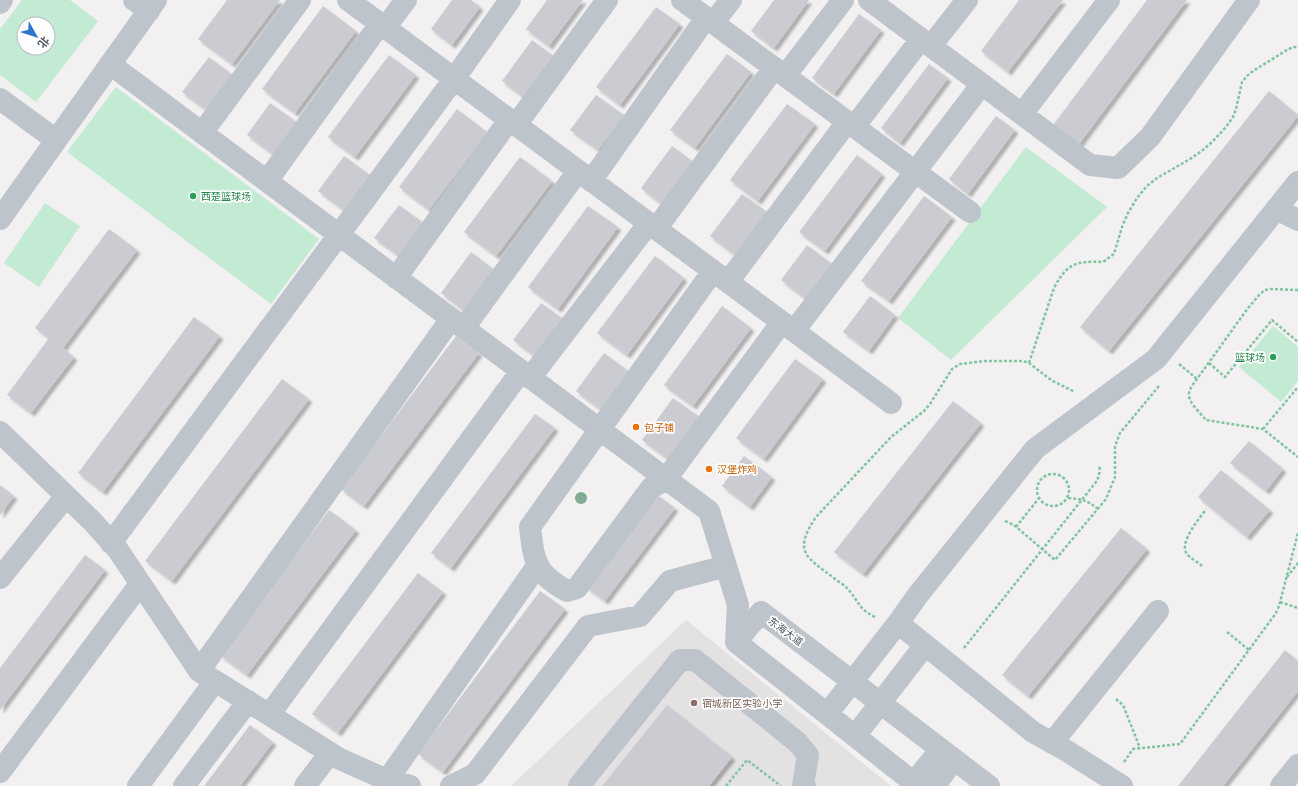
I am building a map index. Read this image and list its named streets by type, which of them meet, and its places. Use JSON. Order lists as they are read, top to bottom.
{
  "streets": {
    "street": ["东海大道"]
  },
  "places": [
    "西楚篮球场",
    "篮球场",
    "包子铺",
    "汉堡炸鸡",
    "宿城新区实验小学"
  ],
  "north": "bottom right"
}
